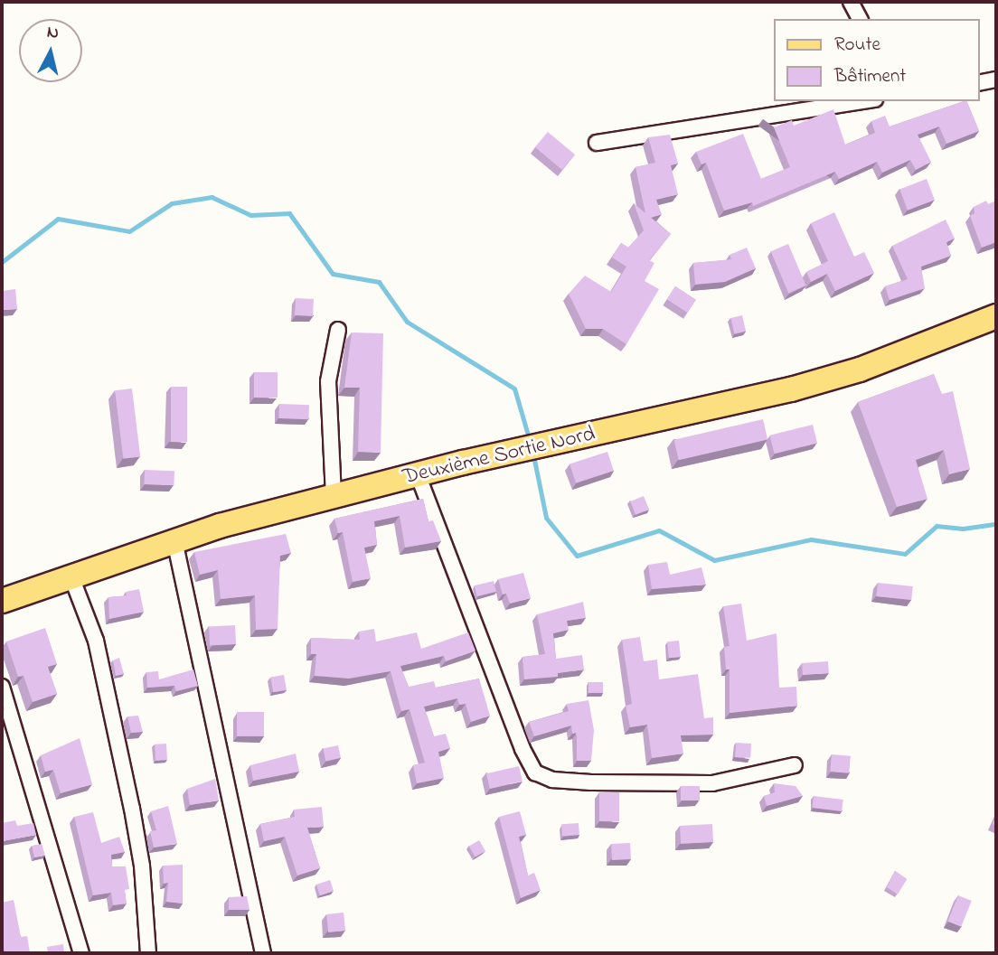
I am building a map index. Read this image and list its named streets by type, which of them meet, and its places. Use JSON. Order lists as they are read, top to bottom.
{
  "streets": {
    "main road": ["Deuxième Sortie Nord"]
  },
  "legend": ["Route", "Bâtiment"],
  "north": "top"
}
